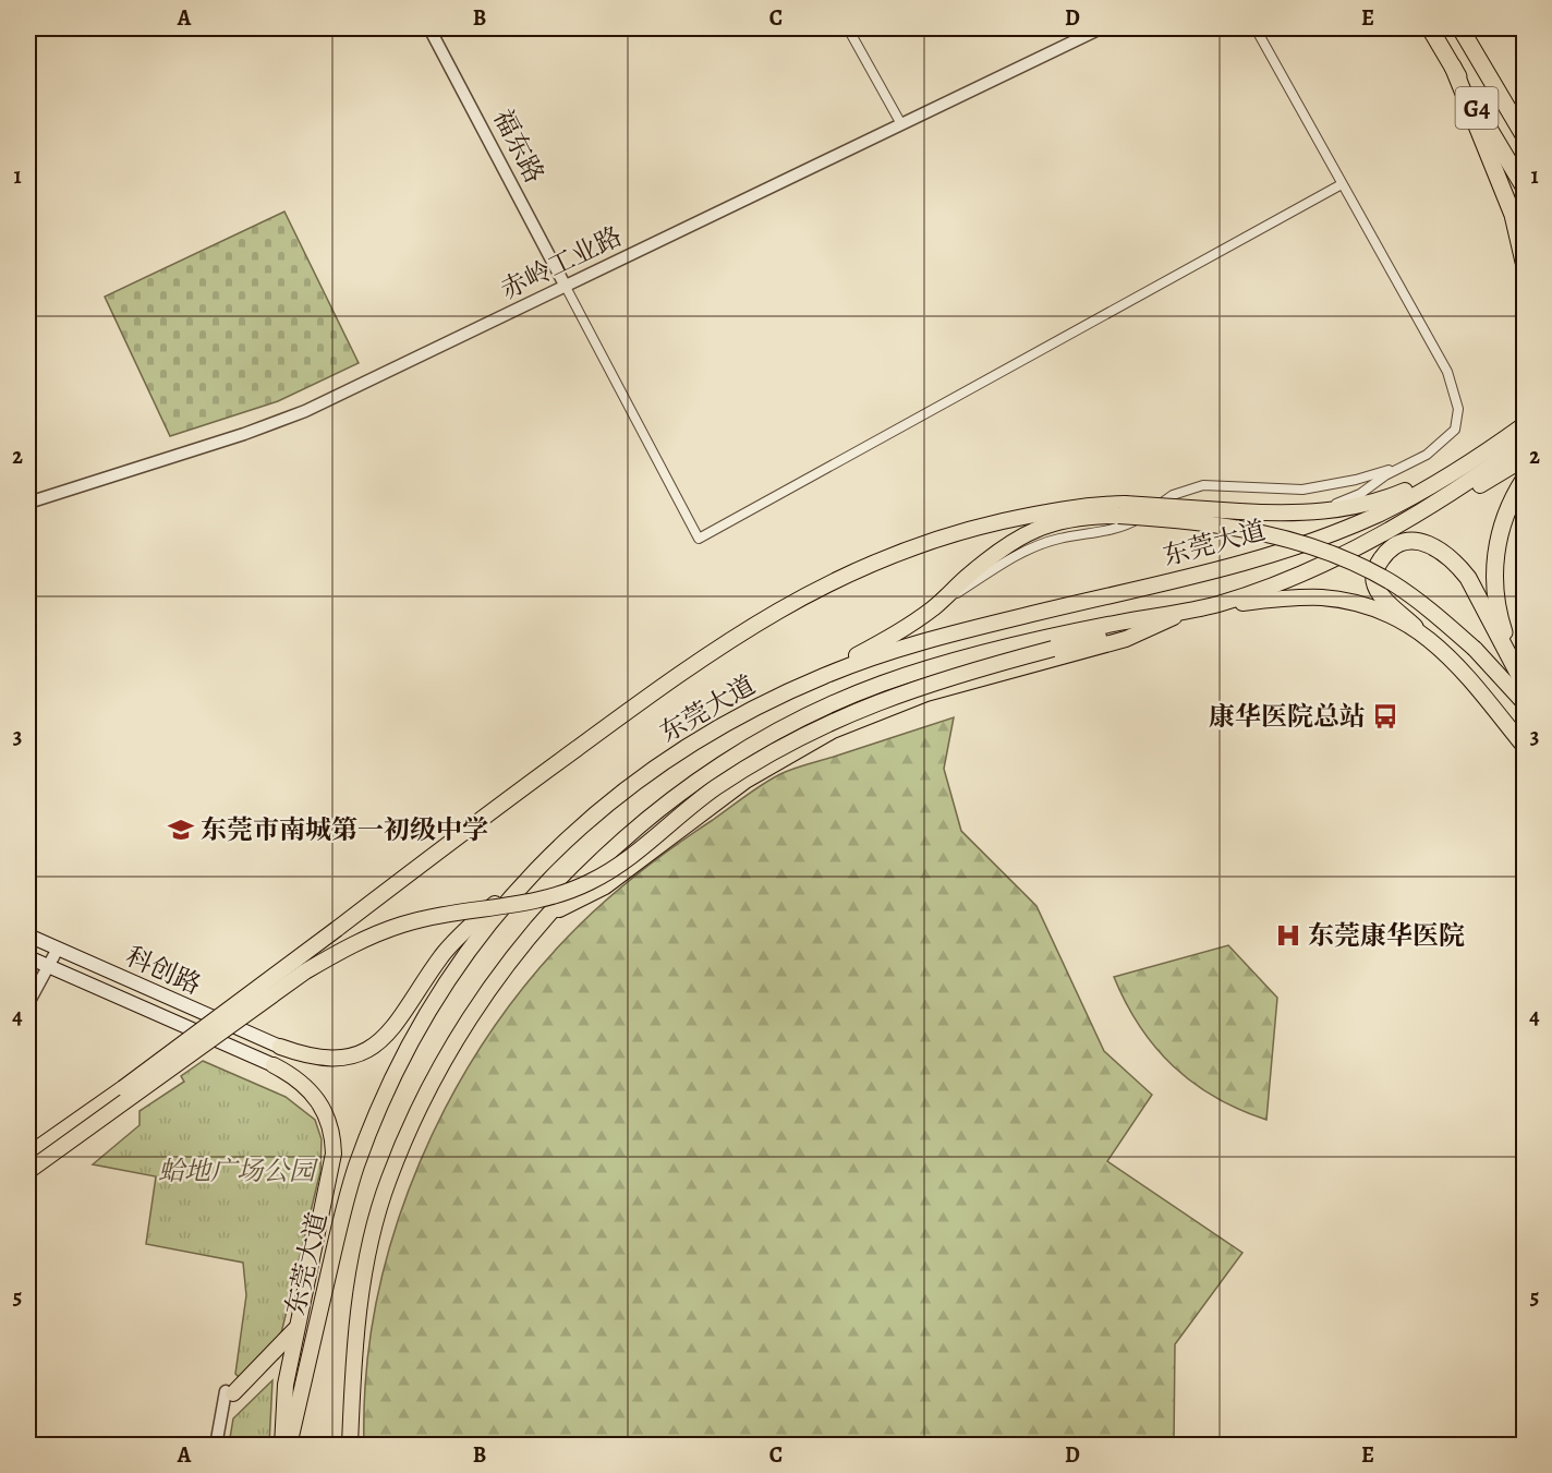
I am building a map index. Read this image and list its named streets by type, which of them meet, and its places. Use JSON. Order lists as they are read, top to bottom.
{
  "streets": {
    "highway": ["G4", "东莞大道"],
    "main road": ["科创路"],
    "street": ["福东路", "赤岭工业路"]
  },
  "crossings": [
    ["福东路", "赤岭工业路"]
  ],
  "parks": ["蛤地广场公园"],
  "places": {
    "bus stop": ["康华医院总站"],
    "school or university": ["东莞市南城第一初级中学"],
    "hospital": ["东莞康华医院"]
  },
  "grid": {
    "columns": [
      "A",
      "B",
      "C",
      "D",
      "E"
    ],
    "rows": [
      "1",
      "2",
      "3",
      "4",
      "5"
    ]
  }
}
